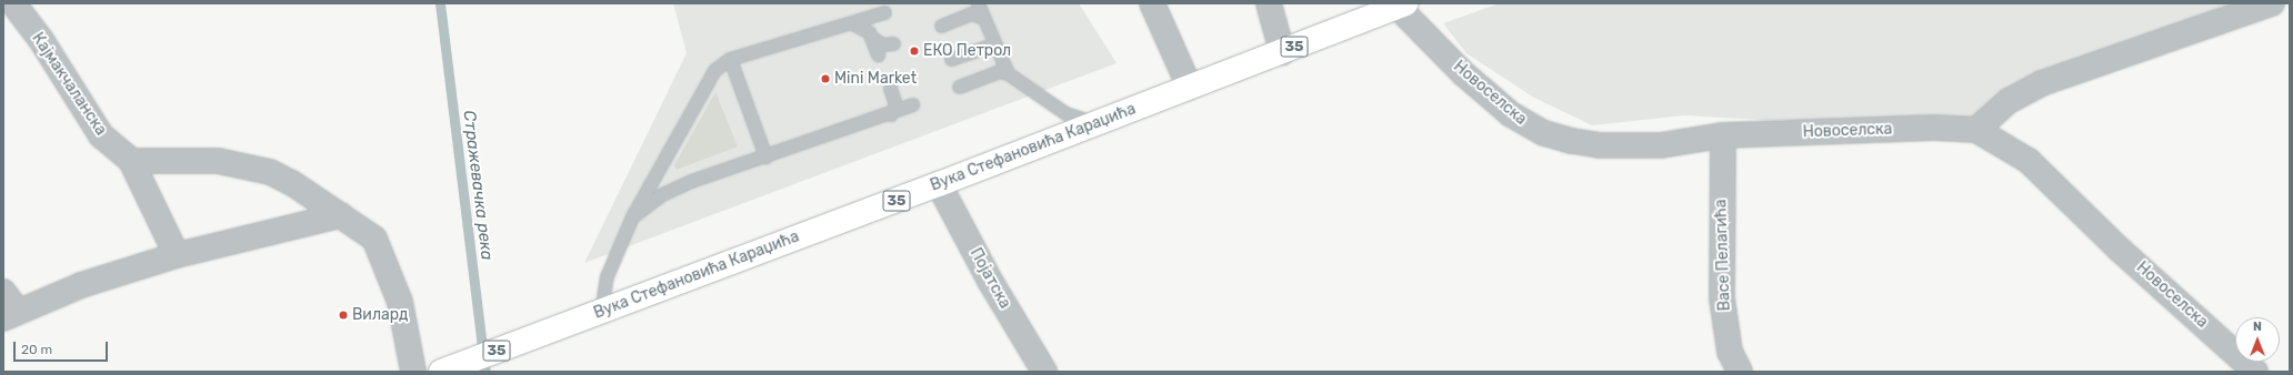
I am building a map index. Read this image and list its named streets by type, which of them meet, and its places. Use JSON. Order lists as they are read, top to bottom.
{
  "streets": {
    "main road": ["35", "Вука Стефановића Караџића"],
    "street": [
      "Кајмакчаланска",
      "Новоселска",
      "Васе Пелагића",
      "Појатска"
    ]
  },
  "crossings": [
    ["Новоселска", "Вука Стефановића Караџића"],
    ["Новоселска", "Васе Пелагића"],
    ["Вука Стефановића Караџића", "Појатска"]
  ],
  "water": ["Стражевачка река"],
  "places": ["ЕКО Петрол", "Mini Market", "Вилард"],
  "scale_bar": "20 m",
  "north": "top"
}
